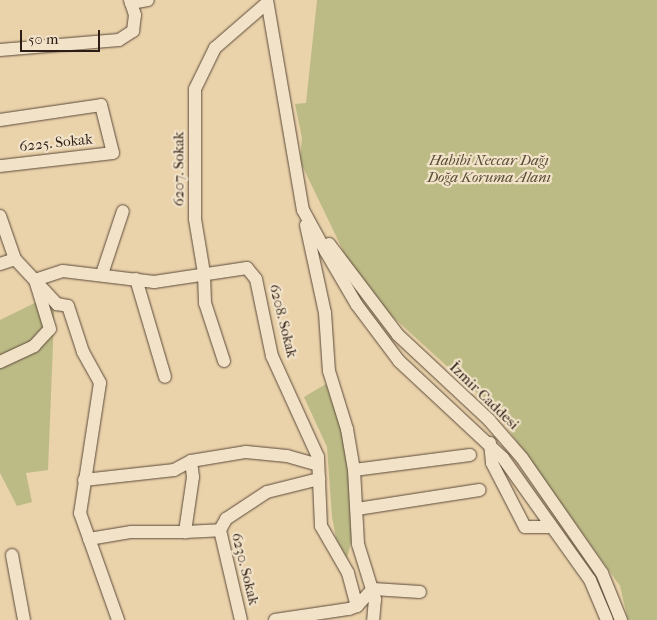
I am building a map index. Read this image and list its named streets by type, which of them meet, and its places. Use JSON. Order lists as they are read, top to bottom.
{
  "streets": {
    "street": [
      "6225. Sokak",
      "6207. Sokak",
      "6208. Sokak",
      "İzmir Caddesi",
      "6230. Sokak"
    ]
  },
  "crossings": [
    ["6207. Sokak", "6208. Sokak"],
    ["6207. Sokak", "İzmir Caddesi"]
  ],
  "parks": ["Habibi Neccar Dağı Doğa Koruma Alanı"],
  "scale_bar": "50 m"
}
